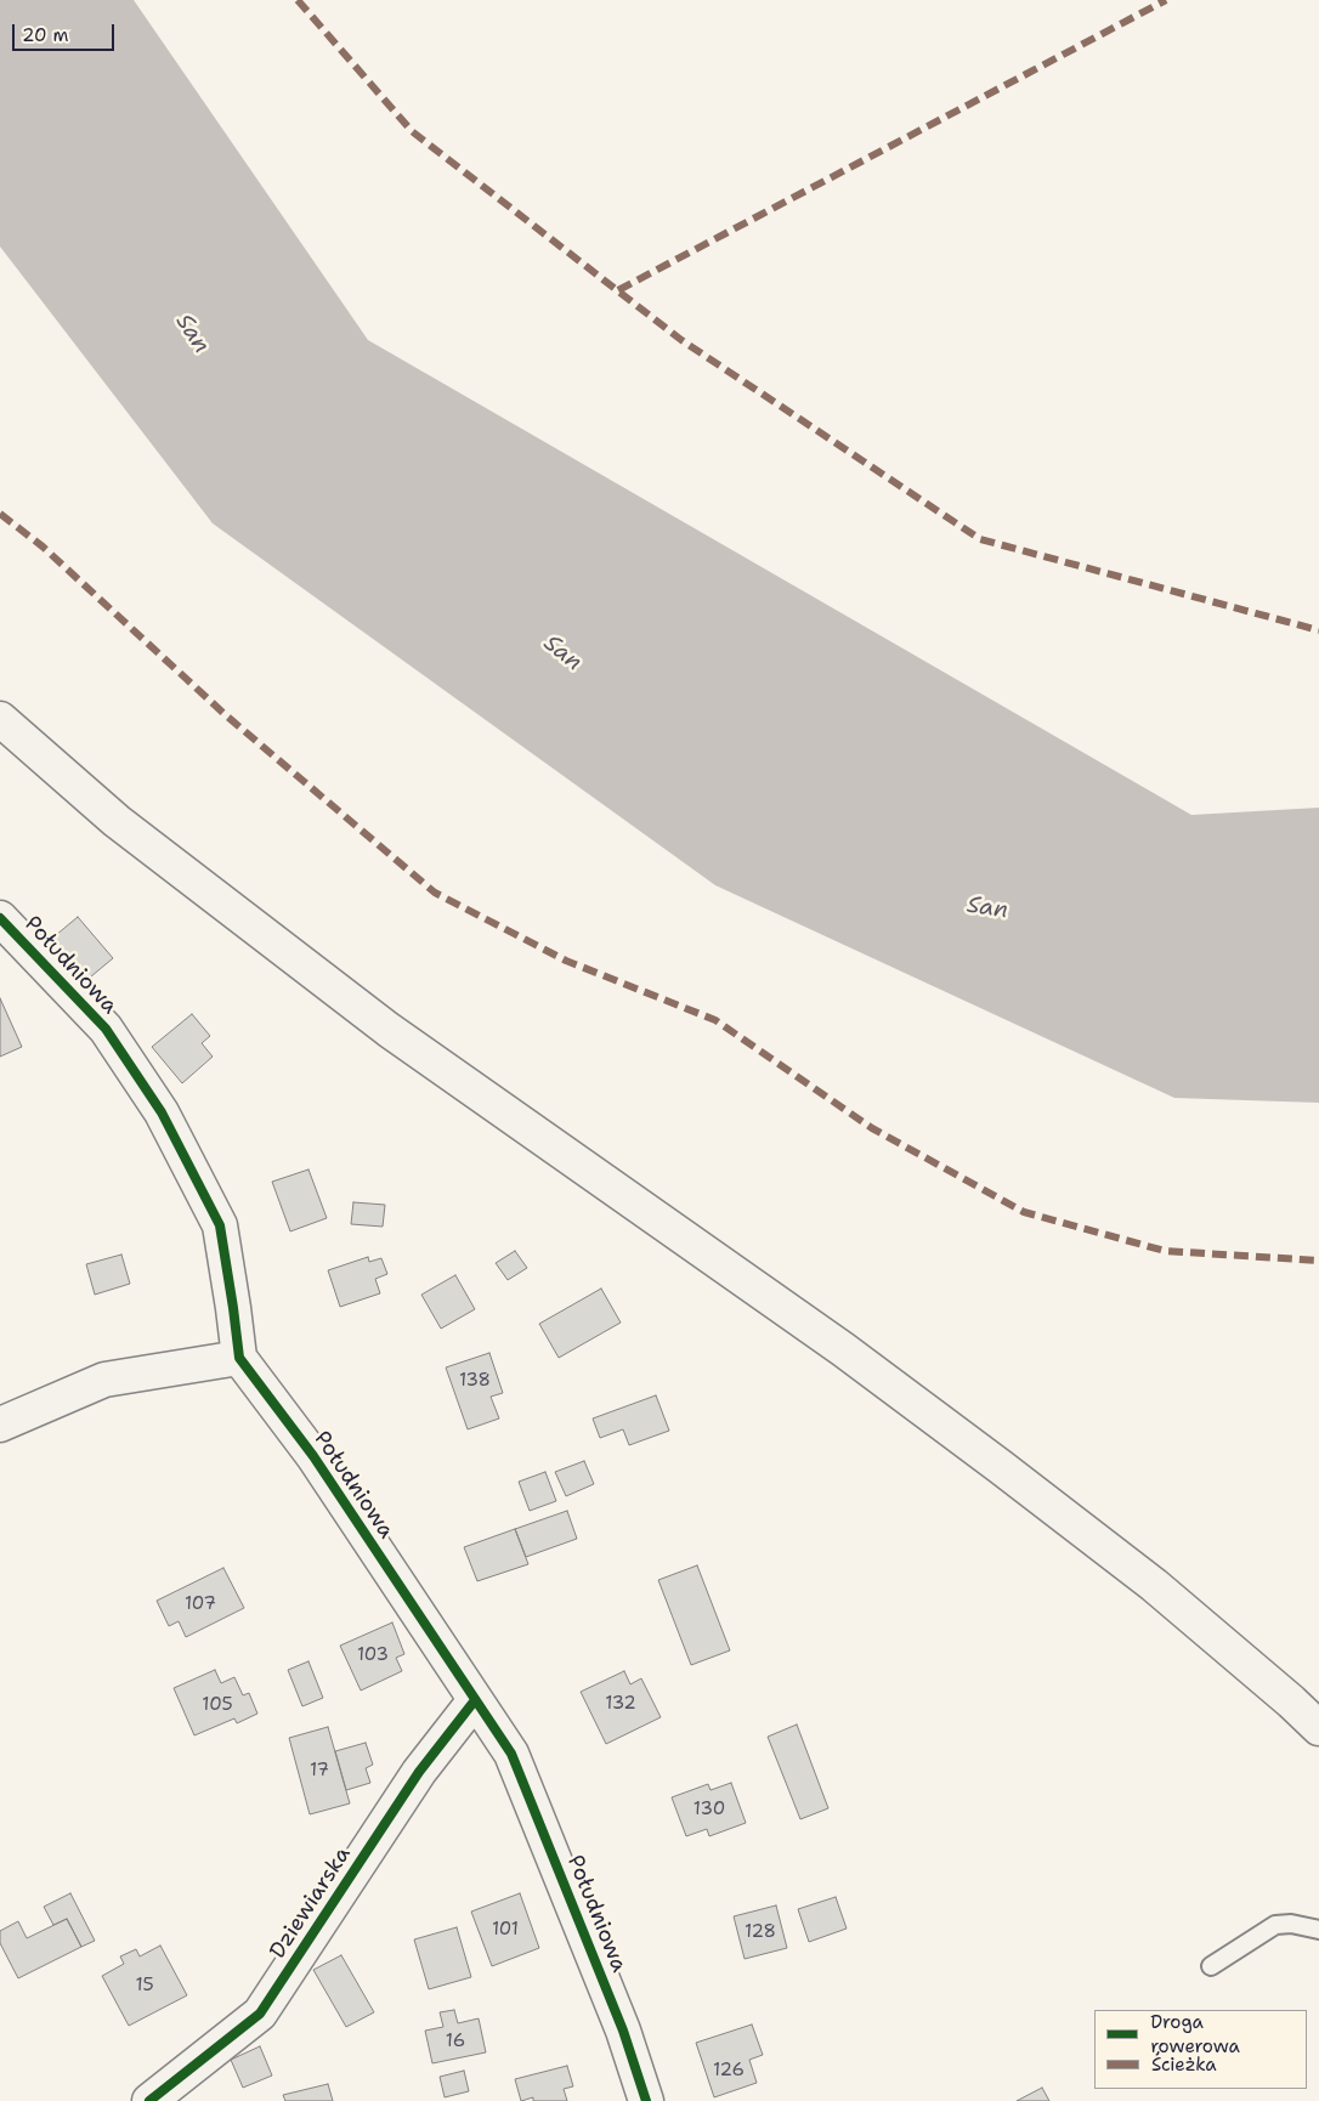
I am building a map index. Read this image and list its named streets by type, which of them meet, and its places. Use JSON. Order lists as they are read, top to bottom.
{
  "streets": {
    "street": ["Południowa", "Dziewiarska"]
  },
  "crossings": [
    ["Południowa", "Dziewiarska"]
  ],
  "water": ["San"],
  "house_numbers": [
    "138",
    "107",
    "103",
    "132",
    "105",
    "17",
    "130",
    "101",
    "128",
    "15",
    "16",
    "126"
  ],
  "legend": ["Droga rowerowa", "Ścieżka"],
  "scale_bar": "20 m"
}
